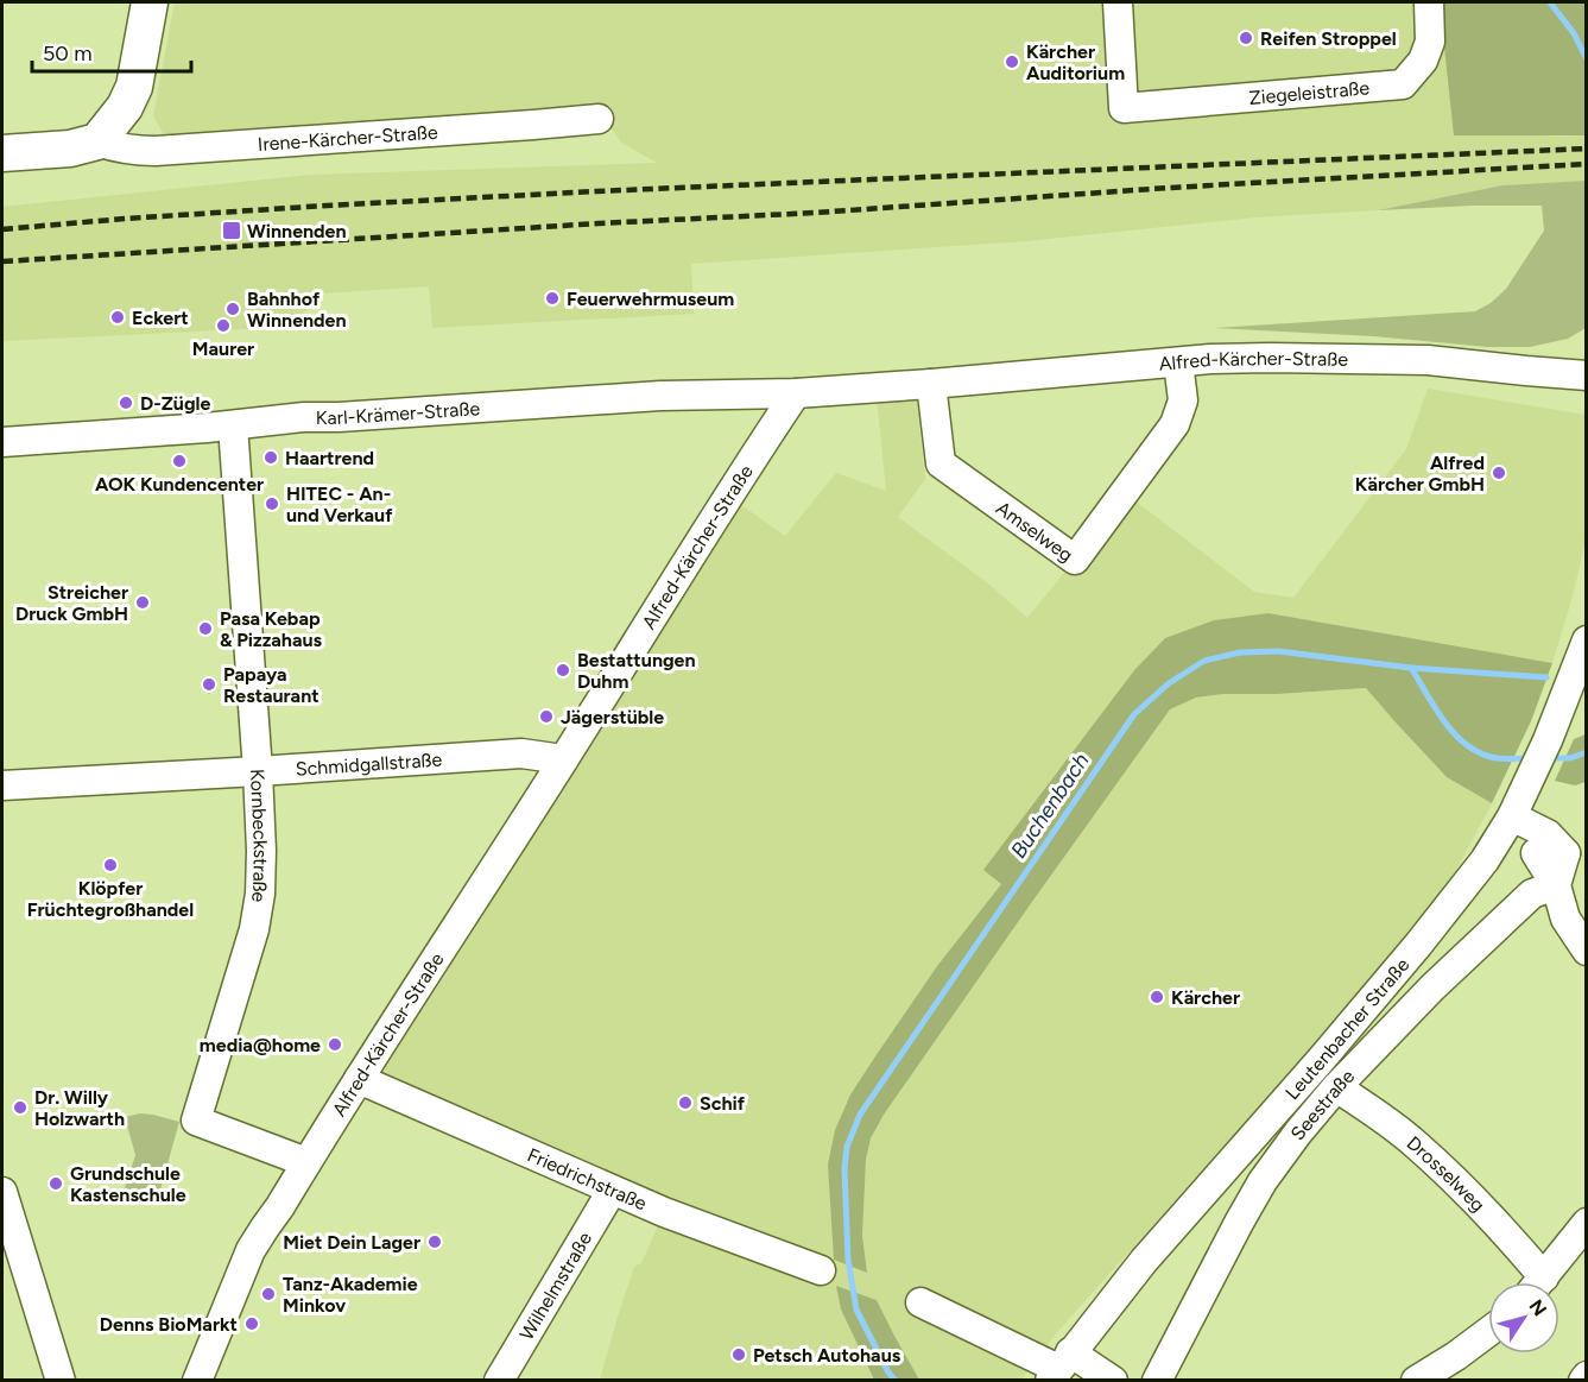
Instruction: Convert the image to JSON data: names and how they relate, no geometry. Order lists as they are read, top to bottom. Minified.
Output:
{"streets":{"street":["Ziegeleistraße","Irene-Kärcher-Straße","Alfred-Kärcher-Straße","Karl-Krämer-Straße","Amselweg","Schmidgallstraße","Kornbeckstraße","Leutenbacher Straße","Seestraße","Drosselweg","Friedrichstraße","Wilhelmstraße"]},"crossings":[["Alfred-Kärcher-Straße","Karl-Krämer-Straße"],["Alfred-Kärcher-Straße","Amselweg"],["Alfred-Kärcher-Straße","Schmidgallstraße"],["Alfred-Kärcher-Straße","Kornbeckstraße"],["Alfred-Kärcher-Straße","Friedrichstraße"],["Karl-Krämer-Straße","Kornbeckstraße"],["Schmidgallstraße","Kornbeckstraße"],["Seestraße","Drosselweg"],["Friedrichstraße","Wilhelmstraße"]],"water":["Buchenbach"],"places":{"other":["Reifen Stroppel","Kärcher Auditorium","Feuerwehrmuseum","Bahnhof Winnenden","Eckert","Maurer","D-Zügle","Haartrend","AOK Kundencenter","Alfred Kärcher GmbH","HITEC - An- und Verkauf","Streicher Druck GmbH","Pasa Kebap & Pizzahaus","Bestattungen Duhm","Papaya Restaurant","Jägerstüble","Klöpfer Früchtegroßhandel","Kärcher","media@home","Schif","Dr. Willy Holzwarth","Grundschule Kastenschule","Miet Dein Lager","Tanz-Akademie Minkov","Denns BioMarkt","Petsch Autohaus"],"transit":["Winnenden"]},"scale_bar":"50 m","north":"top right"}
